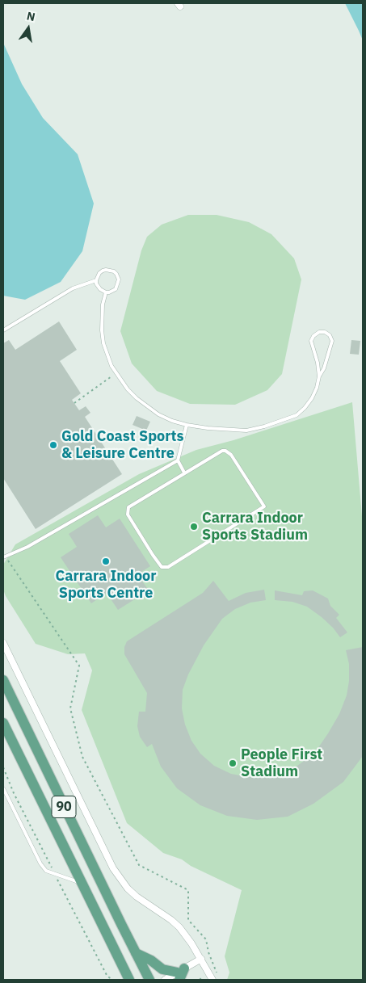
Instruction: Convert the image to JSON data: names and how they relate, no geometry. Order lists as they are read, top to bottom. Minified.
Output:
{"streets":{"main road":["90"]},"places":["Gold Coast Sports & Leisure Centre","Carrara Indoor Sports Stadium","Carrara Indoor Sports Centre","People First Stadium"],"north":"top"}
